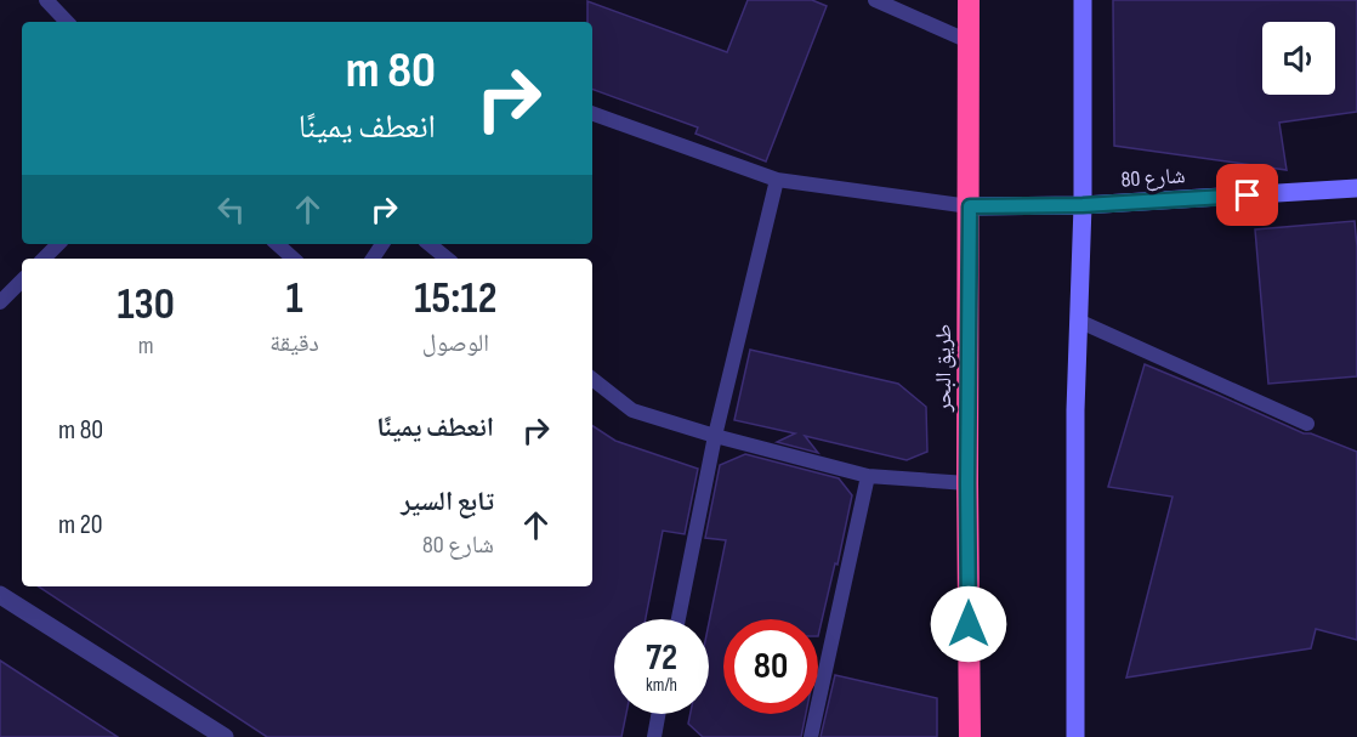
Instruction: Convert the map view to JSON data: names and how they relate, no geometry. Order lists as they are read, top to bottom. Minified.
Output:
{"streets":{"highway":["طريق البحر"],"street":["شارع 80"]},"crossings":[["شارع 80","طريق البحر"]],"page":{"turn":["80 m","انعطف يمينًا"],"eta":["15:12","الوصول","1","دقيقة","130","m"],"list":[{"name":"انعطف يمينًا","value":"80 m"},{"name":"تابع السير","note":"شارع 80","value":"20 m"}],"speed":"72 km/h","limit":"80"}}
